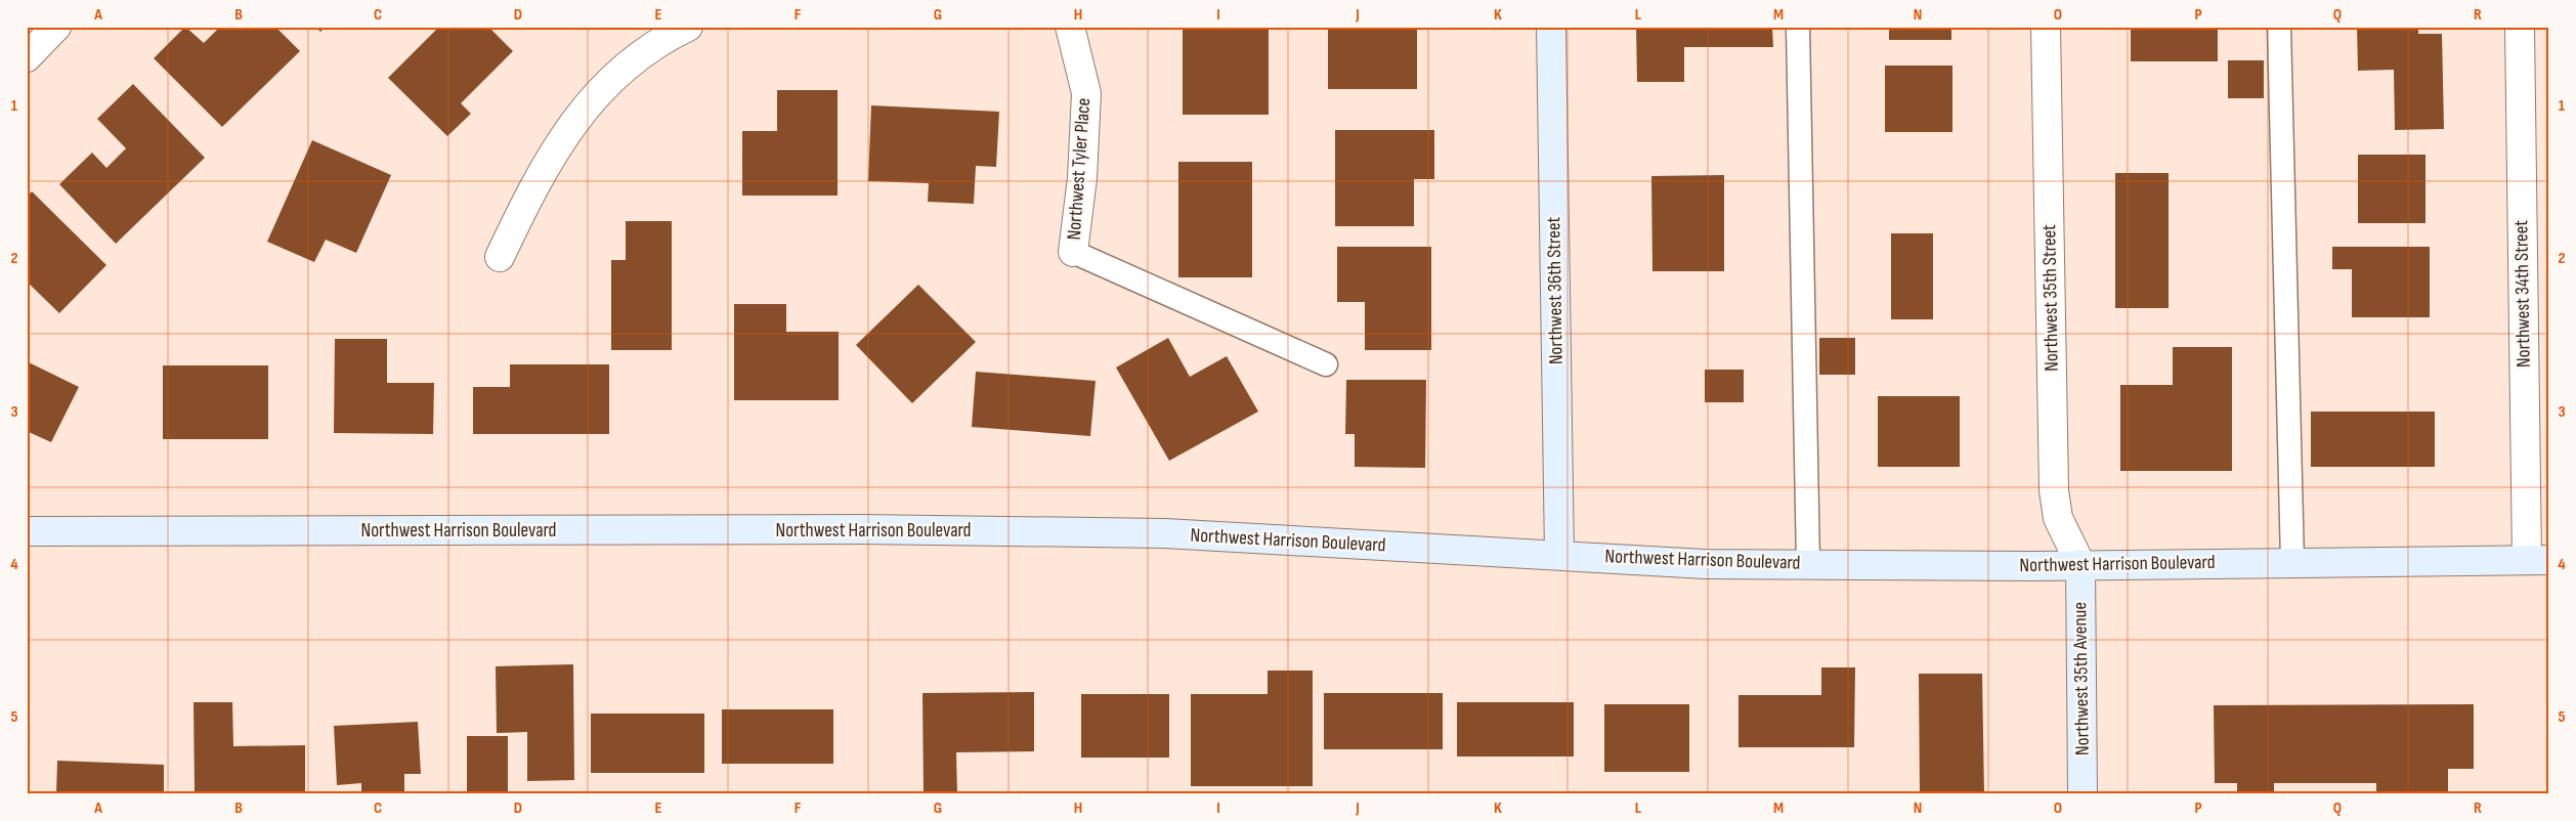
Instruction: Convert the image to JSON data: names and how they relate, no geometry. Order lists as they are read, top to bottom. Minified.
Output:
{"streets":{"main road":["Northwest 36th Street","Northwest Harrison Boulevard","Northwest 35th Avenue"],"street":["Northwest Tyler Place","Northwest 34th Street","Northwest 35th Street"]},"crossings":[["Northwest 36th Street","Northwest Harrison Boulevard"],["Northwest 34th Street","Northwest Harrison Boulevard"],["Northwest 35th Street","Northwest Harrison Boulevard"],["Northwest 35th Street","Northwest 35th Avenue"],["Northwest Harrison Boulevard","Northwest 35th Avenue"]],"grid":{"columns":["A","B","C","D","E","F","G","H","I","J","K","L","M","N","O","P","Q","R"],"rows":["1","2","3","4","5"]}}
